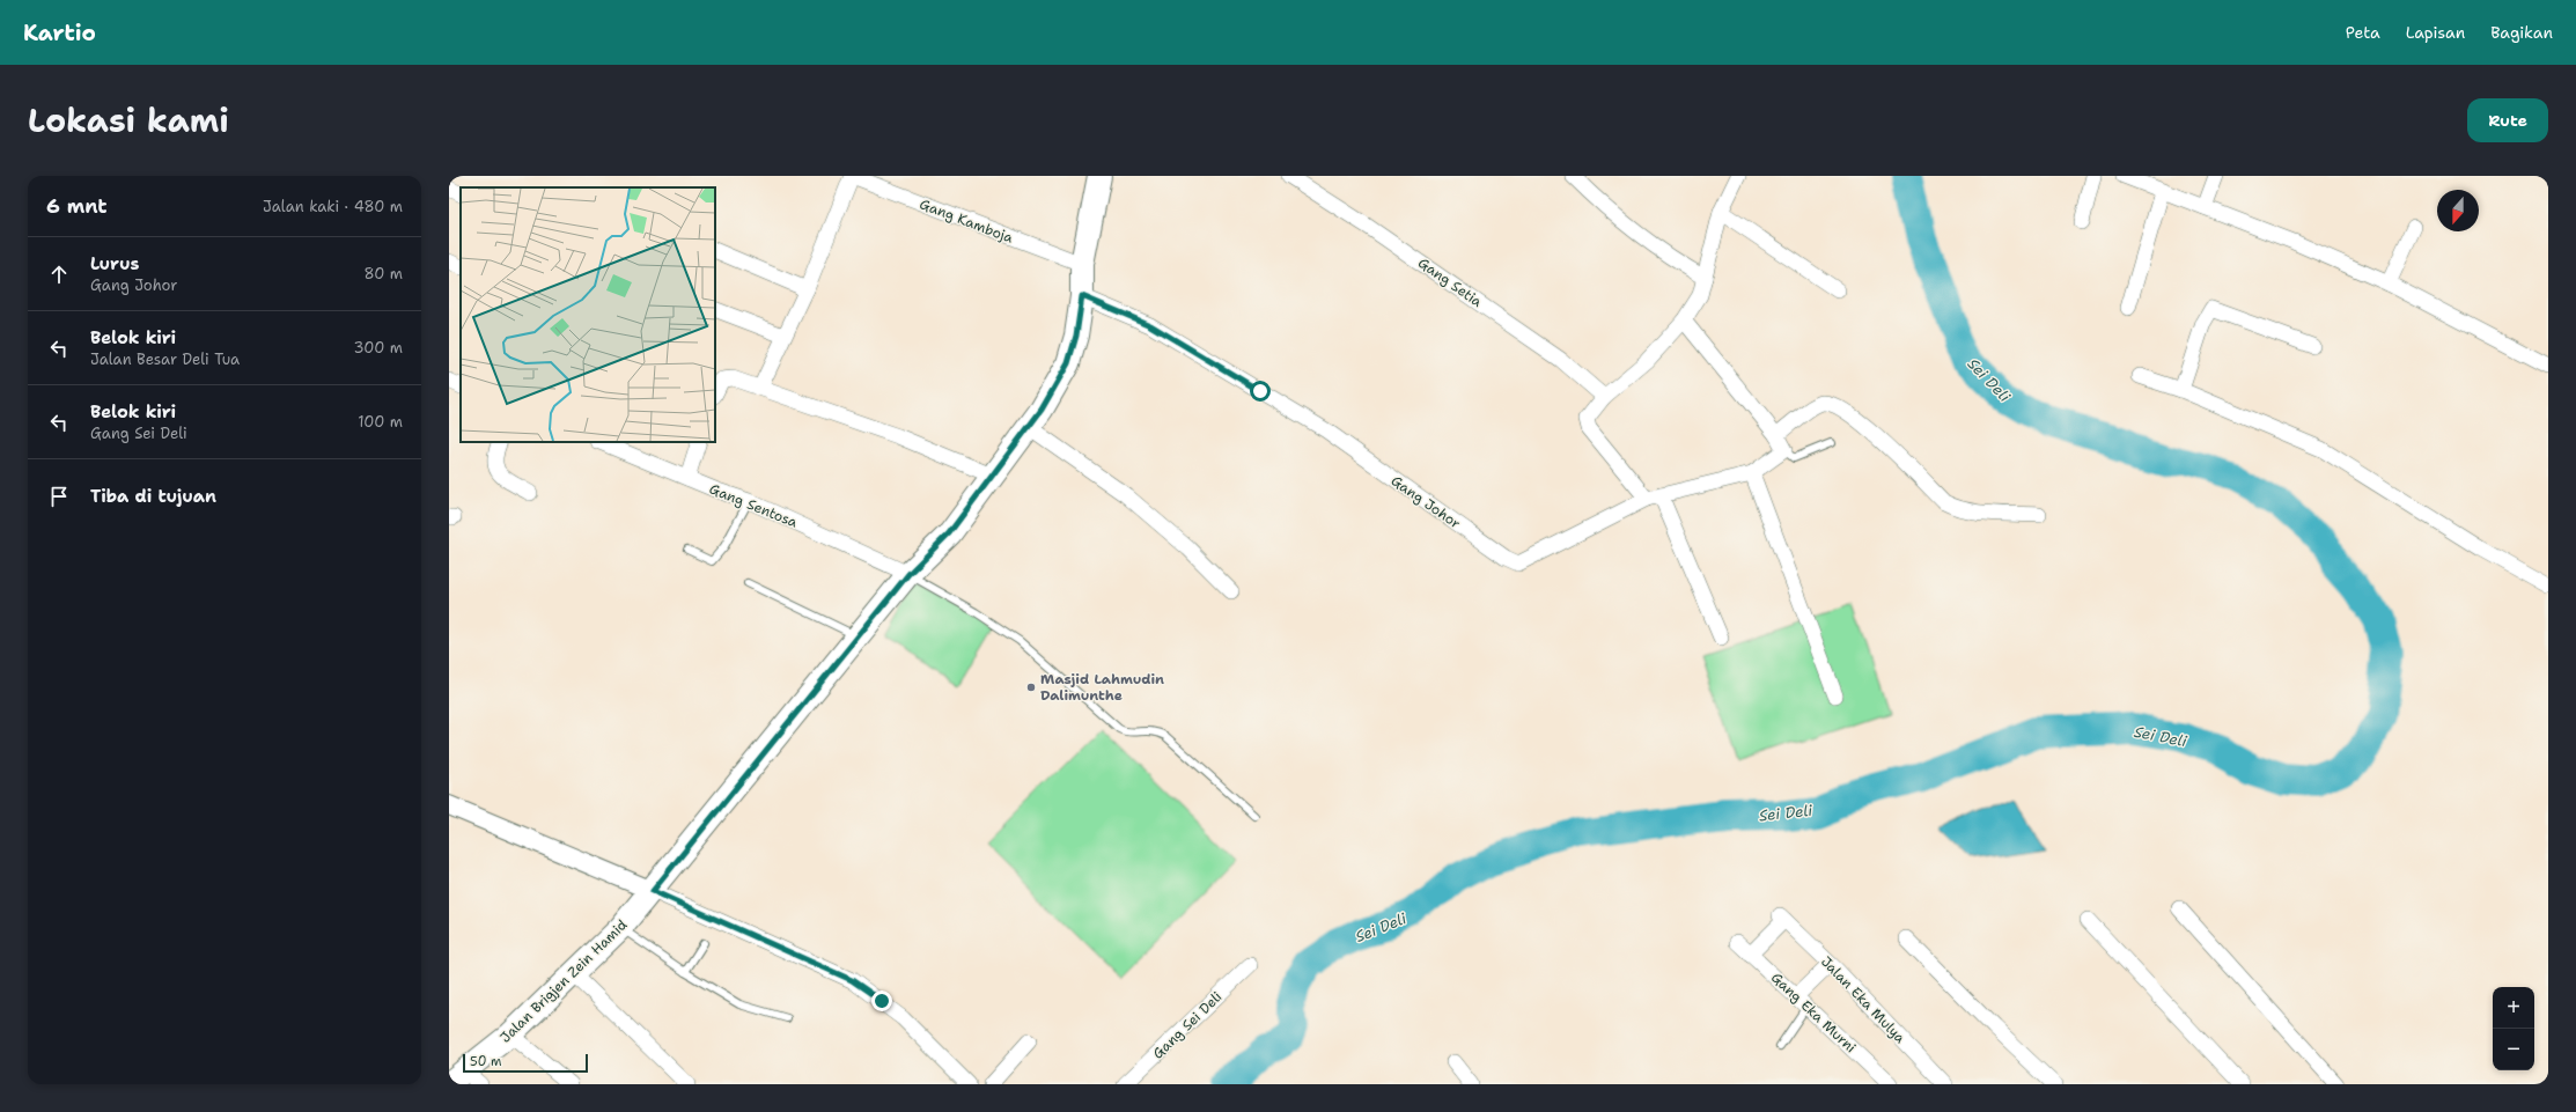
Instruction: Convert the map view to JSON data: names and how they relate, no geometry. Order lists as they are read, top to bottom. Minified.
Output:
{"streets":{"main road":["Jalan Brigjen Zein Hamid"],"street":["Gang Kamboja","Gang Setia","Gang Johor","Gang Sentosa","Jalan Eka Mulya","Gang Eka Murni","Gang Sei Deli"]},"crossings":[["Gang Kamboja","Jalan Brigjen Zein Hamid"],["Gang Johor","Jalan Brigjen Zein Hamid"],["Gang Sentosa","Jalan Brigjen Zein Hamid"],["Jalan Eka Mulya","Gang Eka Murni"]],"water":["Sei Deli"],"places":["Masjid Lahmudin Dalimunthe"],"scale_bar":"50 m","north":"bottom","page":{"header":"Kartio","nav":["Peta","Lapisan","Bagikan"],"title":"Lokasi kami","buttons":"Rute","heading":["6 mnt","Jalan kaki · 480 m"],"list":[["Lurus","Gang Johor","80 m"],["Belok kiri","Jalan Besar Deli Tua","300 m"],["Belok kiri","Gang Sei Deli","100 m"],"Tiba di tujuan"],"map_buttons":["+","−"],"scale":"50 m"}}
